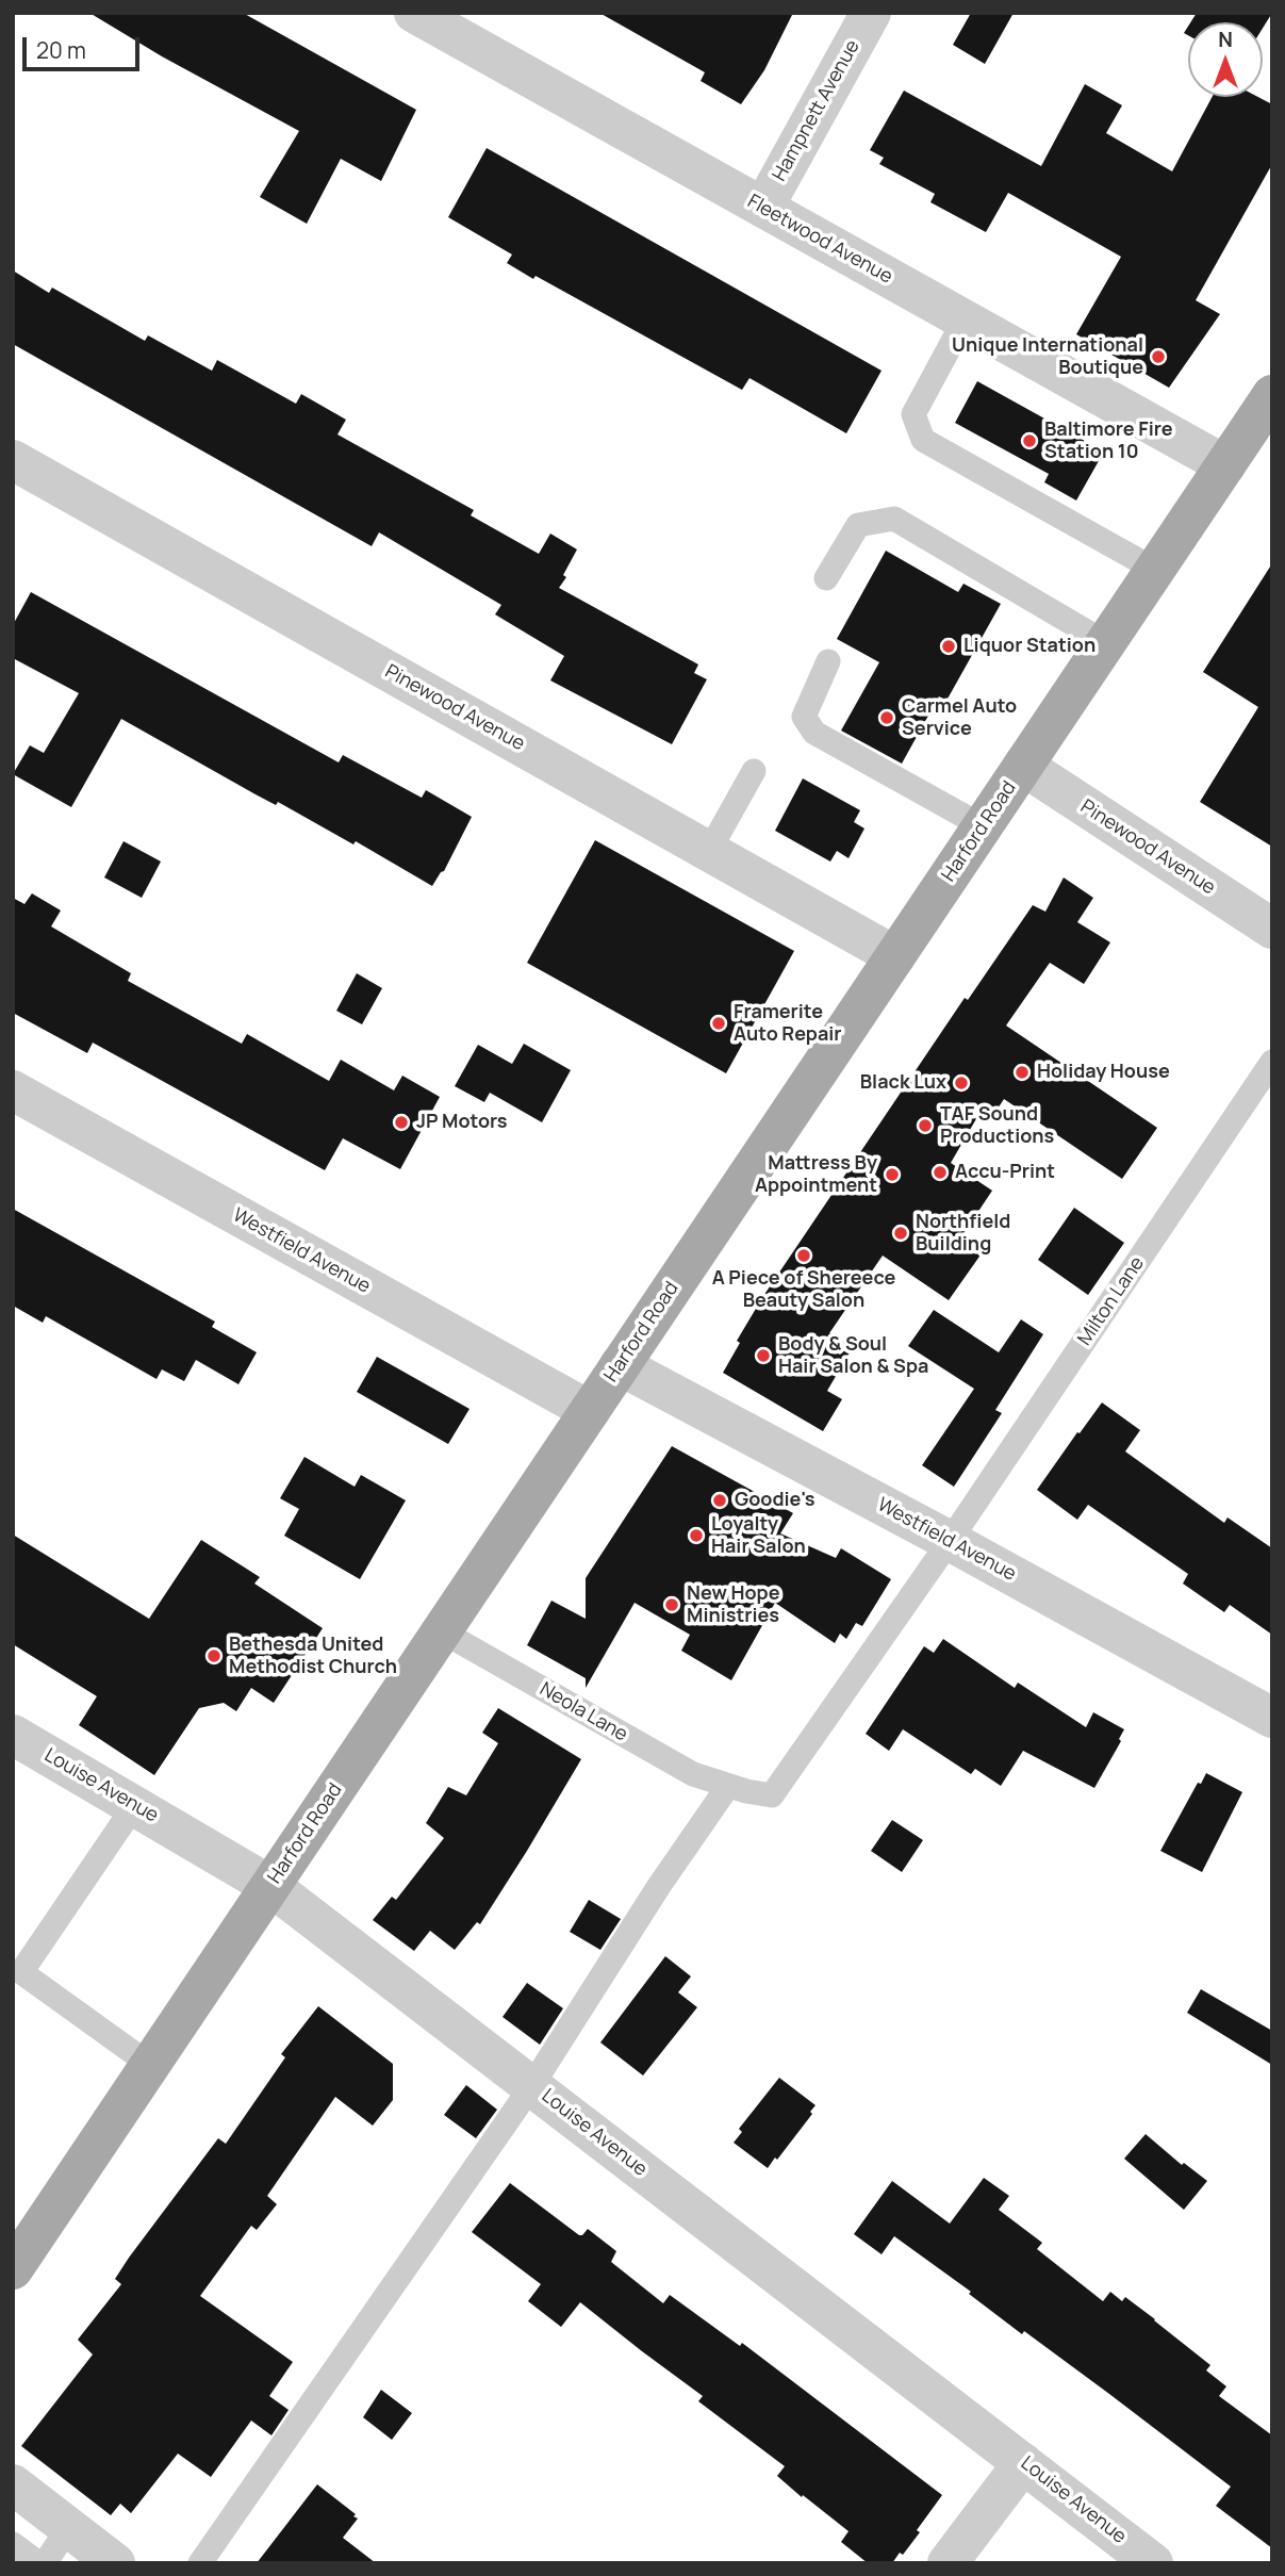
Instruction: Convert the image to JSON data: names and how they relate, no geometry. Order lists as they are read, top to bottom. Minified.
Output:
{"streets":{"main road":["Harford Road"],"street":["Hampnett Avenue","Fleetwood Avenue","Pinewood Avenue","Westfield Avenue","Louise Avenue"],"lane":["Milton Lane","Neola Lane"]},"crossings":[["Hampnett Avenue","Fleetwood Avenue"],["Fleetwood Avenue","Harford Road"],["Pinewood Avenue","Harford Road"],["Harford Road","Westfield Avenue"],["Harford Road","Neola Lane"],["Harford Road","Louise Avenue"],["Westfield Avenue","Milton Lane"],["Milton Lane","Neola Lane"]],"places":["Unique International Boutique","Baltimore Fire Station 10","Liquor Station","Carmel Auto Service","Framerite Auto Repair","Holiday House","Black Lux","JP Motors","TAF Sound Productions","Accu-Print","Mattress By Appointment","Northfield Building","A Piece of Shereece Beauty Salon","Body & Soul Hair Salon & Spa","Goodie's","Loyalty Hair Salon","New Hope Ministries","Bethesda United Methodist Church"],"scale_bar":"20 m","north":"top"}
